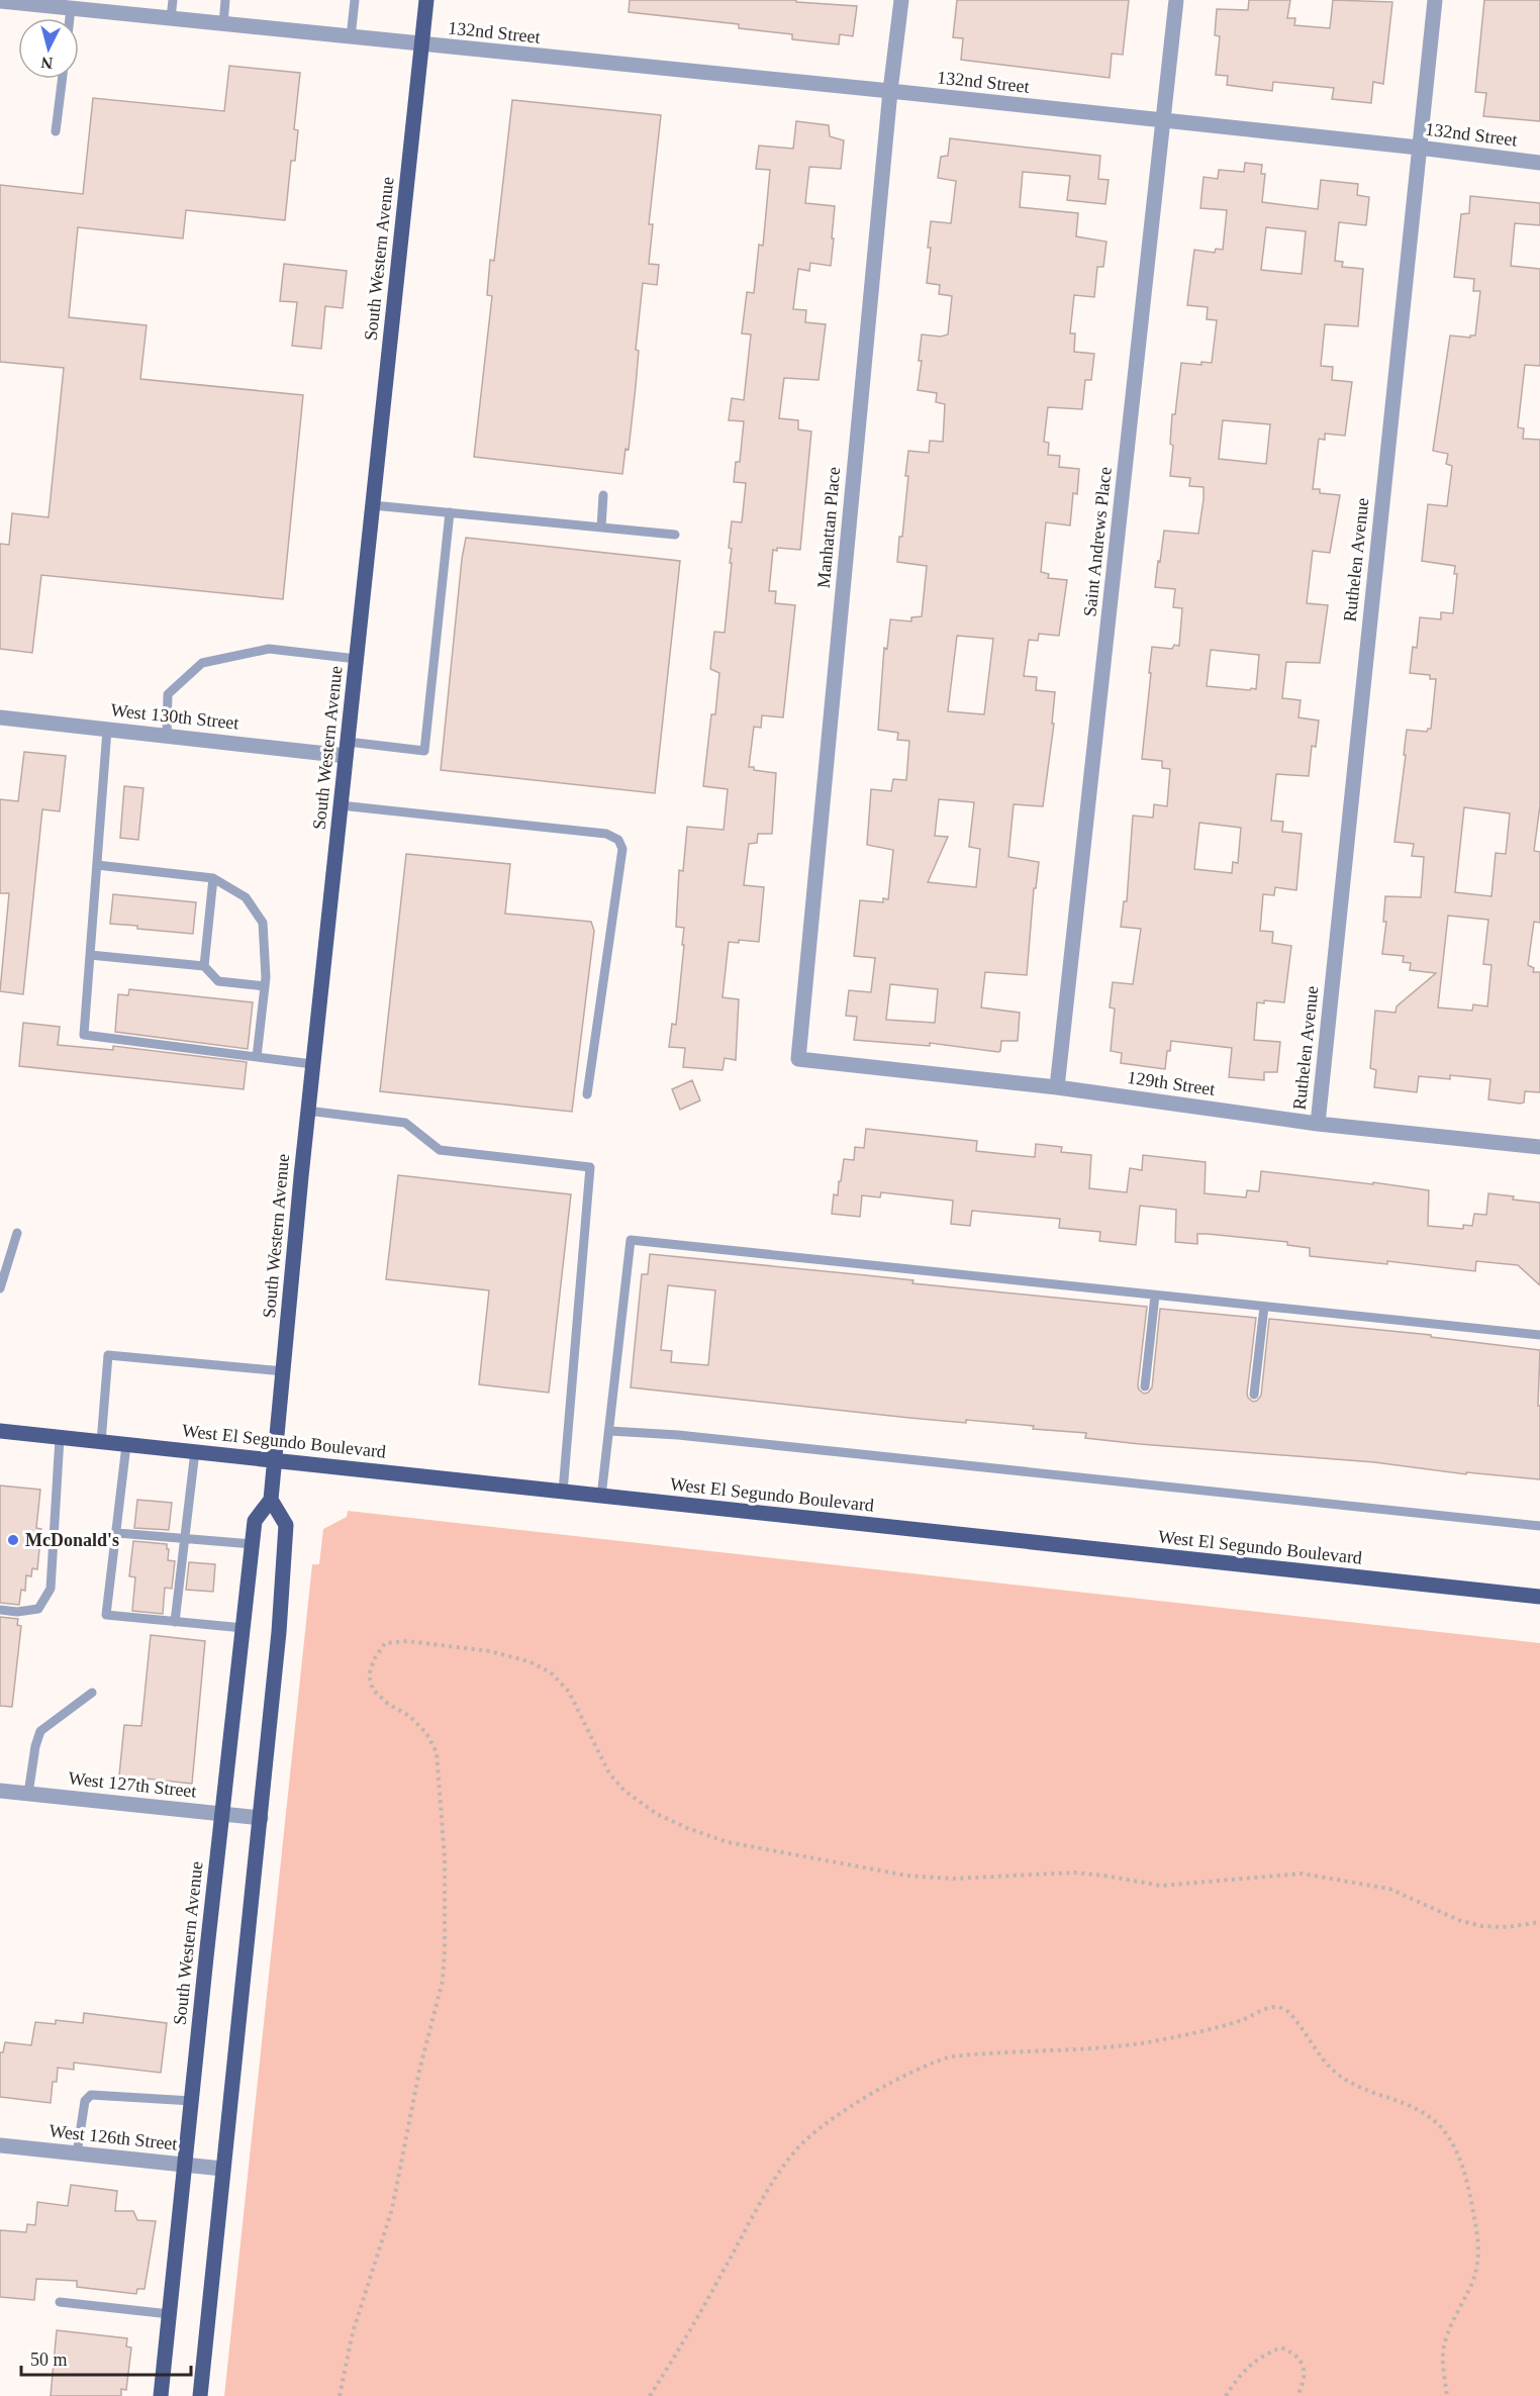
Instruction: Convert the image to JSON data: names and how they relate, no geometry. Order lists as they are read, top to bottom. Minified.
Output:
{"streets":{"main road":["South Western Avenue","West El Segundo Boulevard"],"street":["132nd Street","Manhattan Place","Saint Andrews Place","Ruthelen Avenue","West 130th Street","129th Street","West 127th Street","West 126th Street"]},"crossings":[["132nd Street","South Western Avenue"],["132nd Street","Manhattan Place"],["132nd Street","Saint Andrews Place"],["132nd Street","Ruthelen Avenue"],["South Western Avenue","West 130th Street"],["South Western Avenue","West El Segundo Boulevard"],["South Western Avenue","West 127th Street"],["South Western Avenue","West 126th Street"],["Manhattan Place","129th Street"],["Saint Andrews Place","129th Street"],["Ruthelen Avenue","129th Street"]],"places":["McDonald's"],"scale_bar":"50 m","north":"bottom"}
